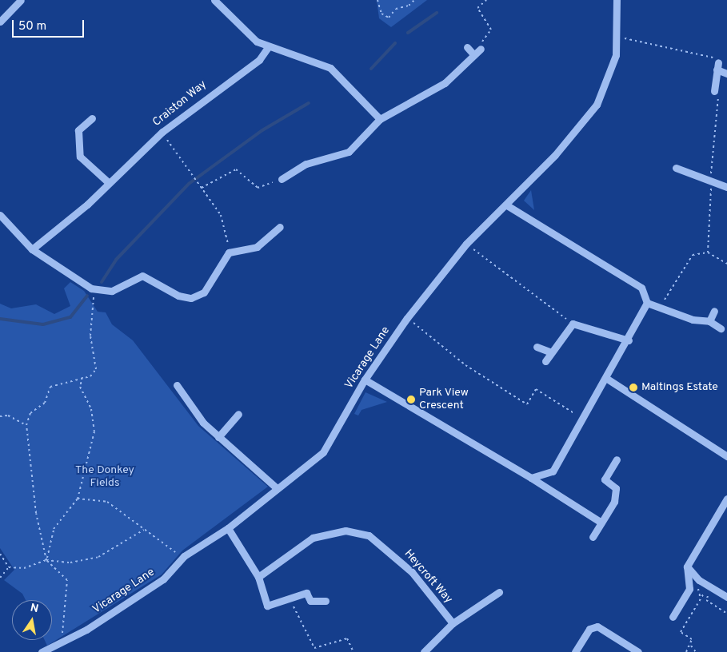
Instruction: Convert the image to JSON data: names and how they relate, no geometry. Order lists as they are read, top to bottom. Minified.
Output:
{"streets":{"street":["Craiston Way","Vicarage Lane","Heycroft Way"]},"parks":["The Donkey Fields"],"places":["Maltings Estate","Park View Crescent"],"scale_bar":"50 m","north":"top"}
